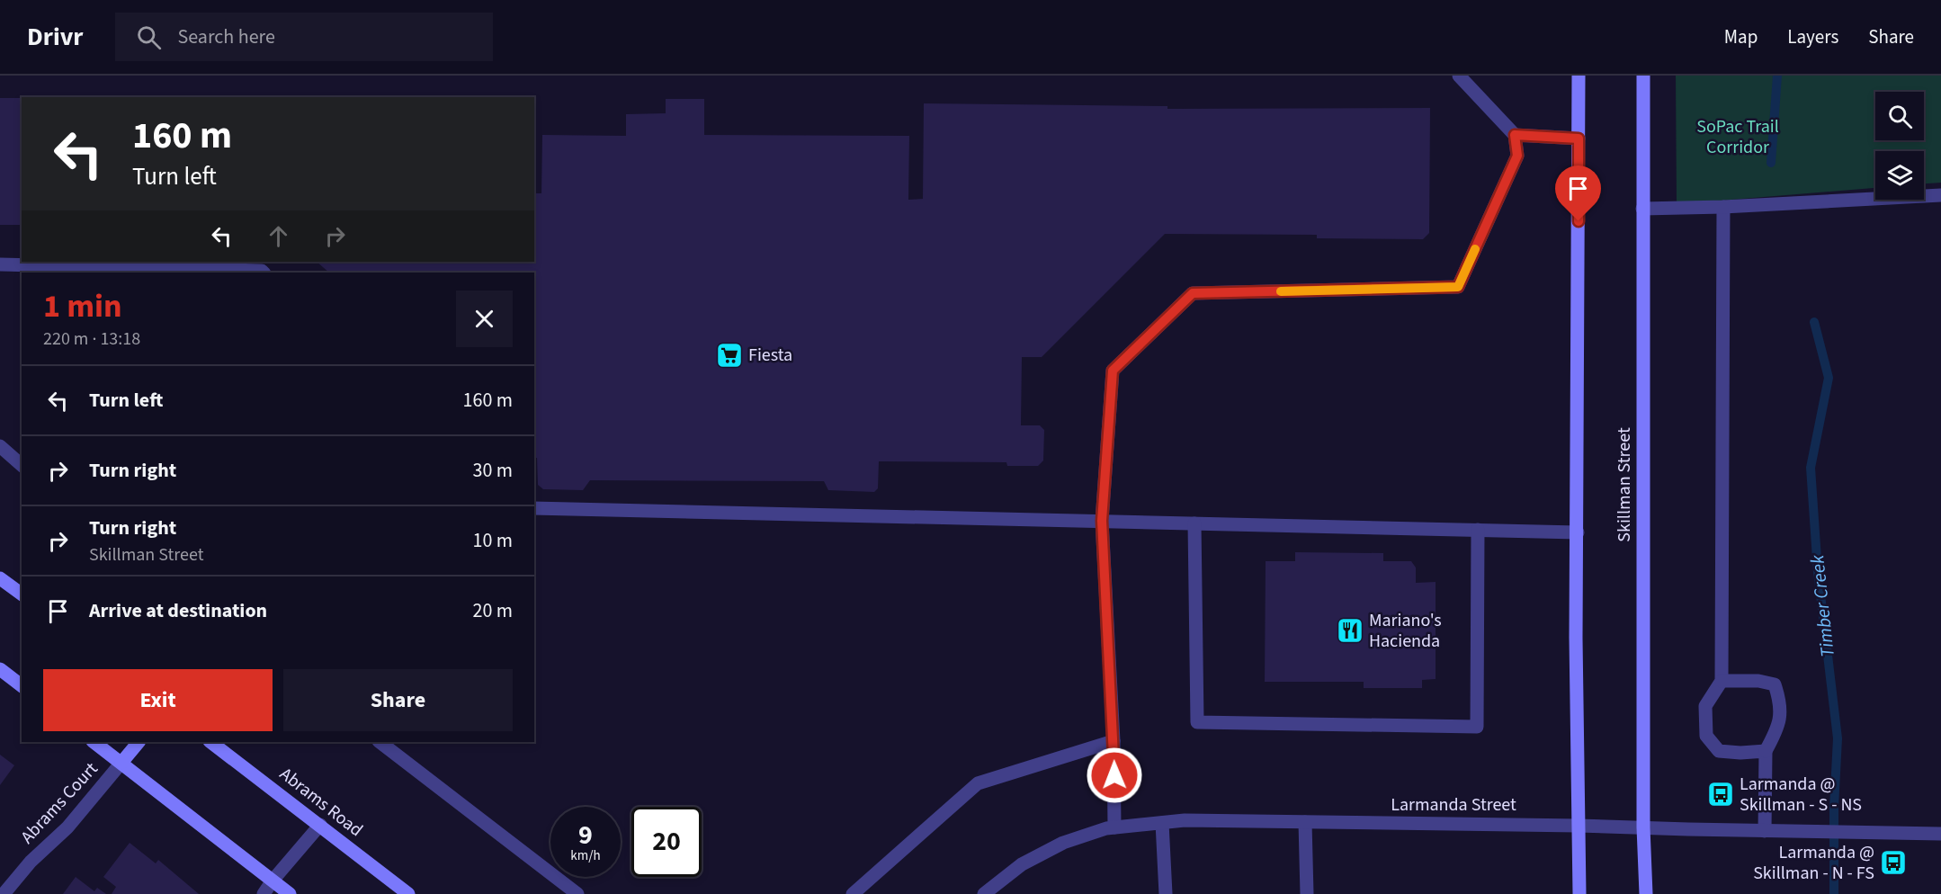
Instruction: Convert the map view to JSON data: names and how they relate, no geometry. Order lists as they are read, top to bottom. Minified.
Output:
{"streets":{"main road":["Skillman Street","Abrams Road"],"street":["Abrams Court","Larmanda Street"]},"crossings":[["Skillman Street","Larmanda Street"]],"water":["Timber Creek"],"parks":["SoPac Trail Corridor"],"places":{"supermarket":["Fiesta"],"restaurant":["Mariano's Hacienda"],"bus stop":["Larmanda @ Skillman - S - NS","Larmanda @ Skillman - N - FS"]},"page":{"header":"Drivr","search":"Search here","nav":["Map","Layers","Share"],"turn":["160 m","Turn left"],"heading":["1 min","220 m · 13:18"],"list":[{"name":"Turn left","value":"160 m"},{"name":"Turn right","value":"30 m"},{"name":"Turn right","note":"Skillman Street","value":"10 m"},{"name":"Arrive at destination","value":"20 m"}],"buttons":["Exit","Share"],"speed":"9 km/h","limit":"20"}}
